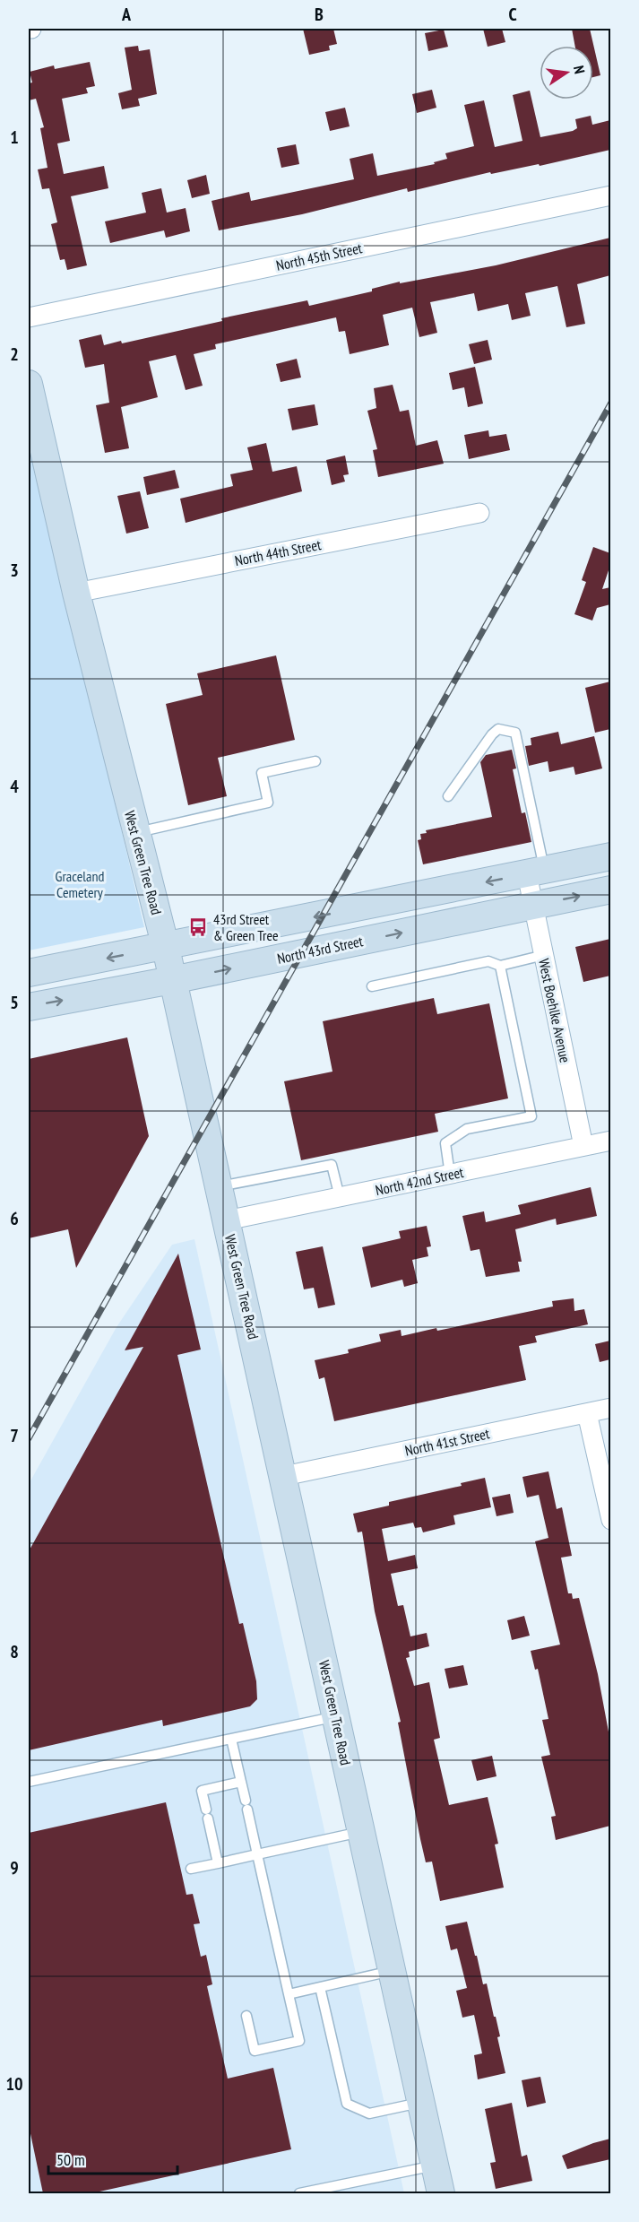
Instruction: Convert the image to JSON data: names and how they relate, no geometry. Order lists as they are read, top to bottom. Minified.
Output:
{"streets":{"street":["North 45th Street","North 44th Street","West Green Tree Road","North 43rd Street","West Boehlke Avenue","North 42nd Street","North 41st Street"]},"crossings":[["North 44th Street","West Green Tree Road"],["West Green Tree Road","North 43rd Street"],["West Green Tree Road","North 42nd Street"],["West Green Tree Road","North 41st Street"],["North 43rd Street","West Boehlke Avenue"],["West Boehlke Avenue","North 42nd Street"]],"parks":["Graceland Cemetery"],"places":{"bus stop":["43rd Street & Green Tree"]},"scale_bar":"50 m","north":"right","grid":{"columns":["A","B","C"],"rows":["1","2","3","4","5","6","7","8","9","10"]}}
